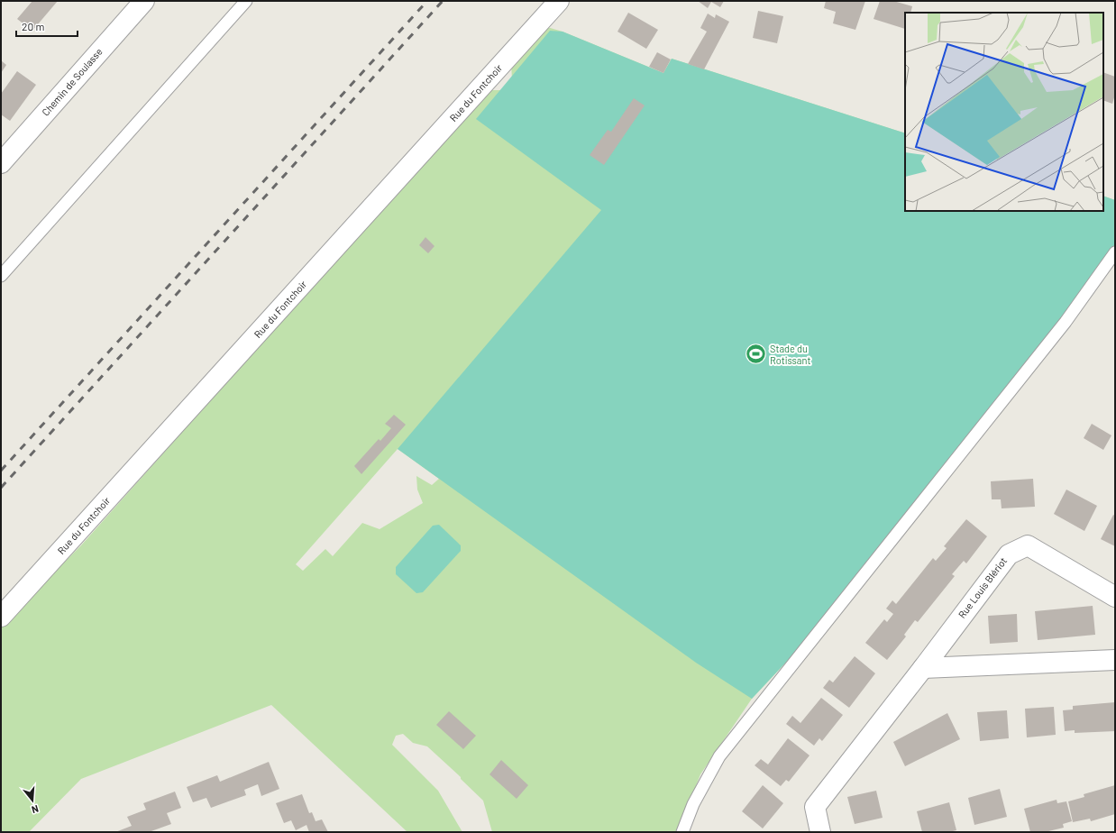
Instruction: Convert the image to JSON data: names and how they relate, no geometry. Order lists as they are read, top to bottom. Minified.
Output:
{"streets":{"street":["Chemin de Soulasse","Rue du Fontchoir","Rue Louis Blériot"]},"places":{"sports":["Stade du Rotissant"]},"scale_bar":"20 m","north":"bottom"}
